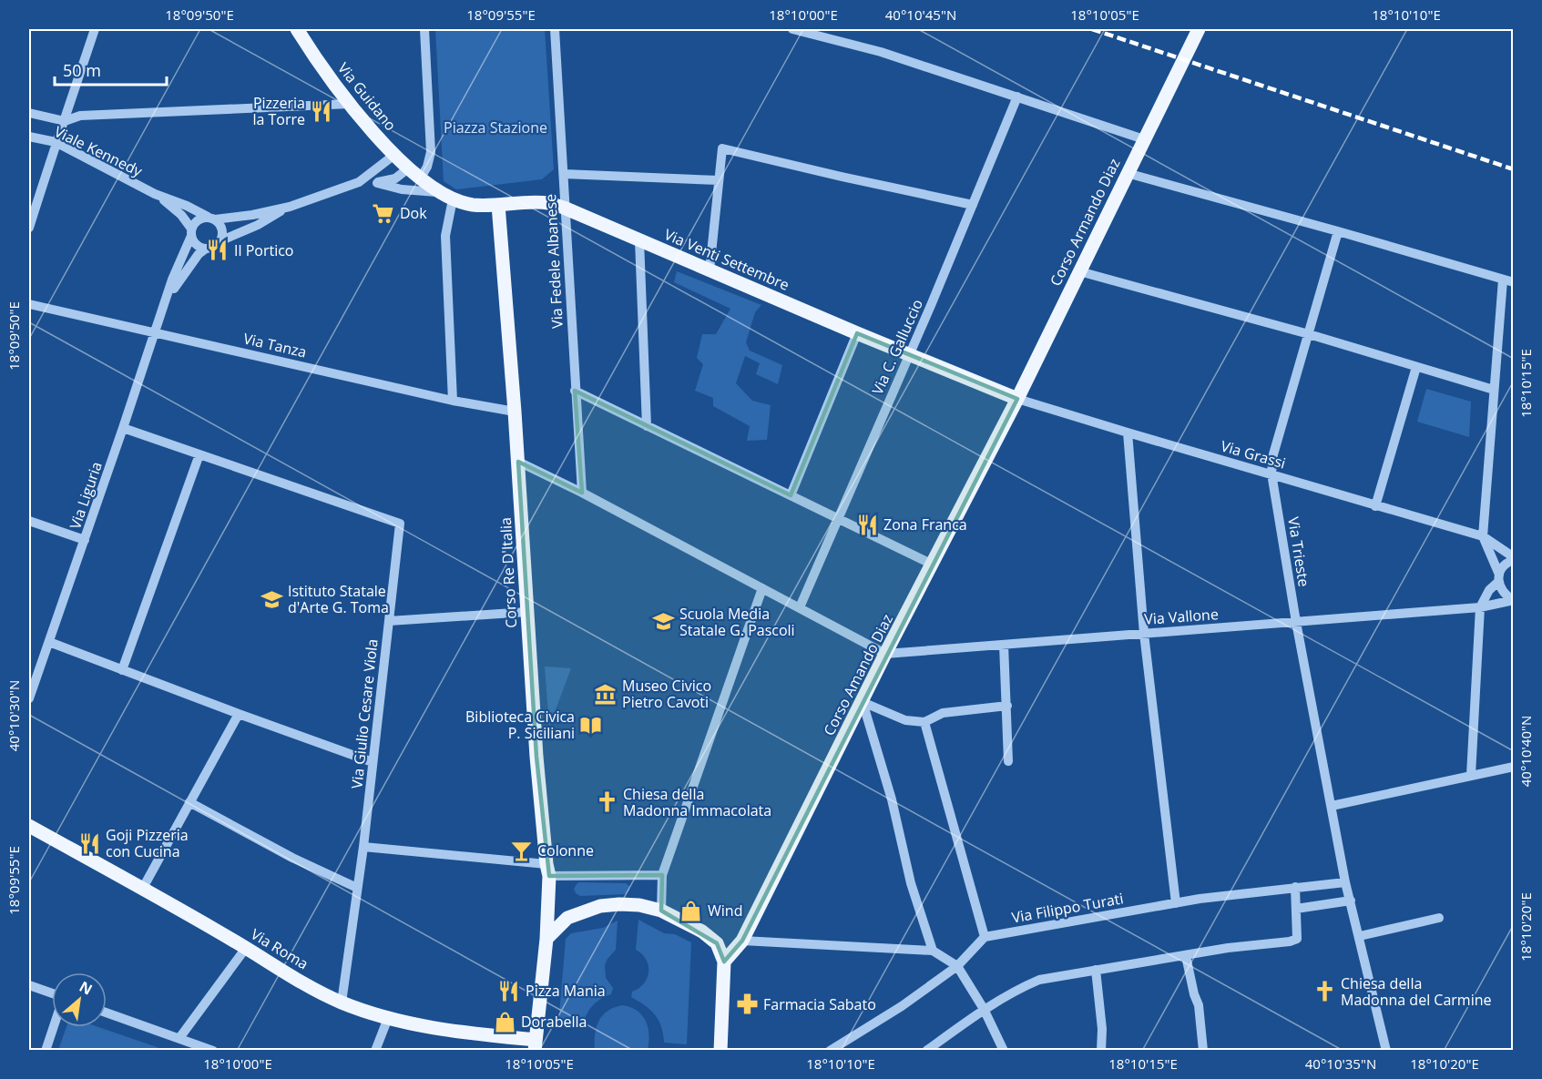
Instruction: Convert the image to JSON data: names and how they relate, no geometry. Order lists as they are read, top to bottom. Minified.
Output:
{"streets":{"main road":["Via Guidano","Corso Armando Diaz","Via Venti Settembre","Corso Re D'Italia","Corso Amando Diaz","Via Roma"],"street":["Viale Kennedy","Via Fedele Albanese","Via Tanza","Via C. Galluccio","Via Grassi","Via Liguria","Via Trieste","Via Vallone","Via Giulio Cesare Viola","Via Filippo Turati"]},"crossings":[["Via Guidano","Via Venti Settembre"],["Viale Kennedy","Via Liguria"],["Corso Armando Diaz","Via Venti Settembre"],["Corso Armando Diaz","Via Grassi"],["Corso Armando Diaz","Corso Amando Diaz"],["Via Venti Settembre","Via Fedele Albanese"],["Via Venti Settembre","Via C. Galluccio"],["Via Venti Settembre","Via Grassi"],["Via Venti Settembre","Corso Re D'Italia"],["Via Venti Settembre","Corso Amando Diaz"],["Via Tanza","Via Liguria"],["Via Tanza","Corso Re D'Italia"],["Via Grassi","Via Trieste"],["Via Grassi","Corso Amando Diaz"],["Via Liguria","Via Giulio Cesare Viola"],["Via Trieste","Via Vallone"],["Via Trieste","Via Filippo Turati"],["Corso Re D'Italia","Via Roma"],["Via Vallone","Corso Amando Diaz"],["Via Giulio Cesare Viola","Via Roma"]],"parks":["Piazza Stazione"],"places":{"restaurant":["Pizzeria la Torre","Il Portico","Zona Franca","Goji Pizzeria con Cucina","Pizza Mania"],"supermarket":["Dok"],"school or university":["Istituto Statale d'Arte G. Toma","Scuola Media Statale G. Pascoli"],"museum":["Museo Civico Pietro Cavoti"],"library":["Biblioteca Civica P. Siciliani"],"church":["Chiesa della Madonna Immacolata","Chiesa della Madonna del Carmine"],"bar":["Colonne"],"shop":["Wind","Dorabella"],"pharmacy":["Farmacia Sabato"]},"scale_bar":"50 m","north":"top right","coordinates":["18°09'50\"E","18°09'55\"E","18°10'00\"E","40°10'45\"N","18°10'05\"E","18°10'10\"E","18°10'15\"E","40°10'30\"N","40°10'40\"N","18°10'20\"E","40°10'35\"N"]}
